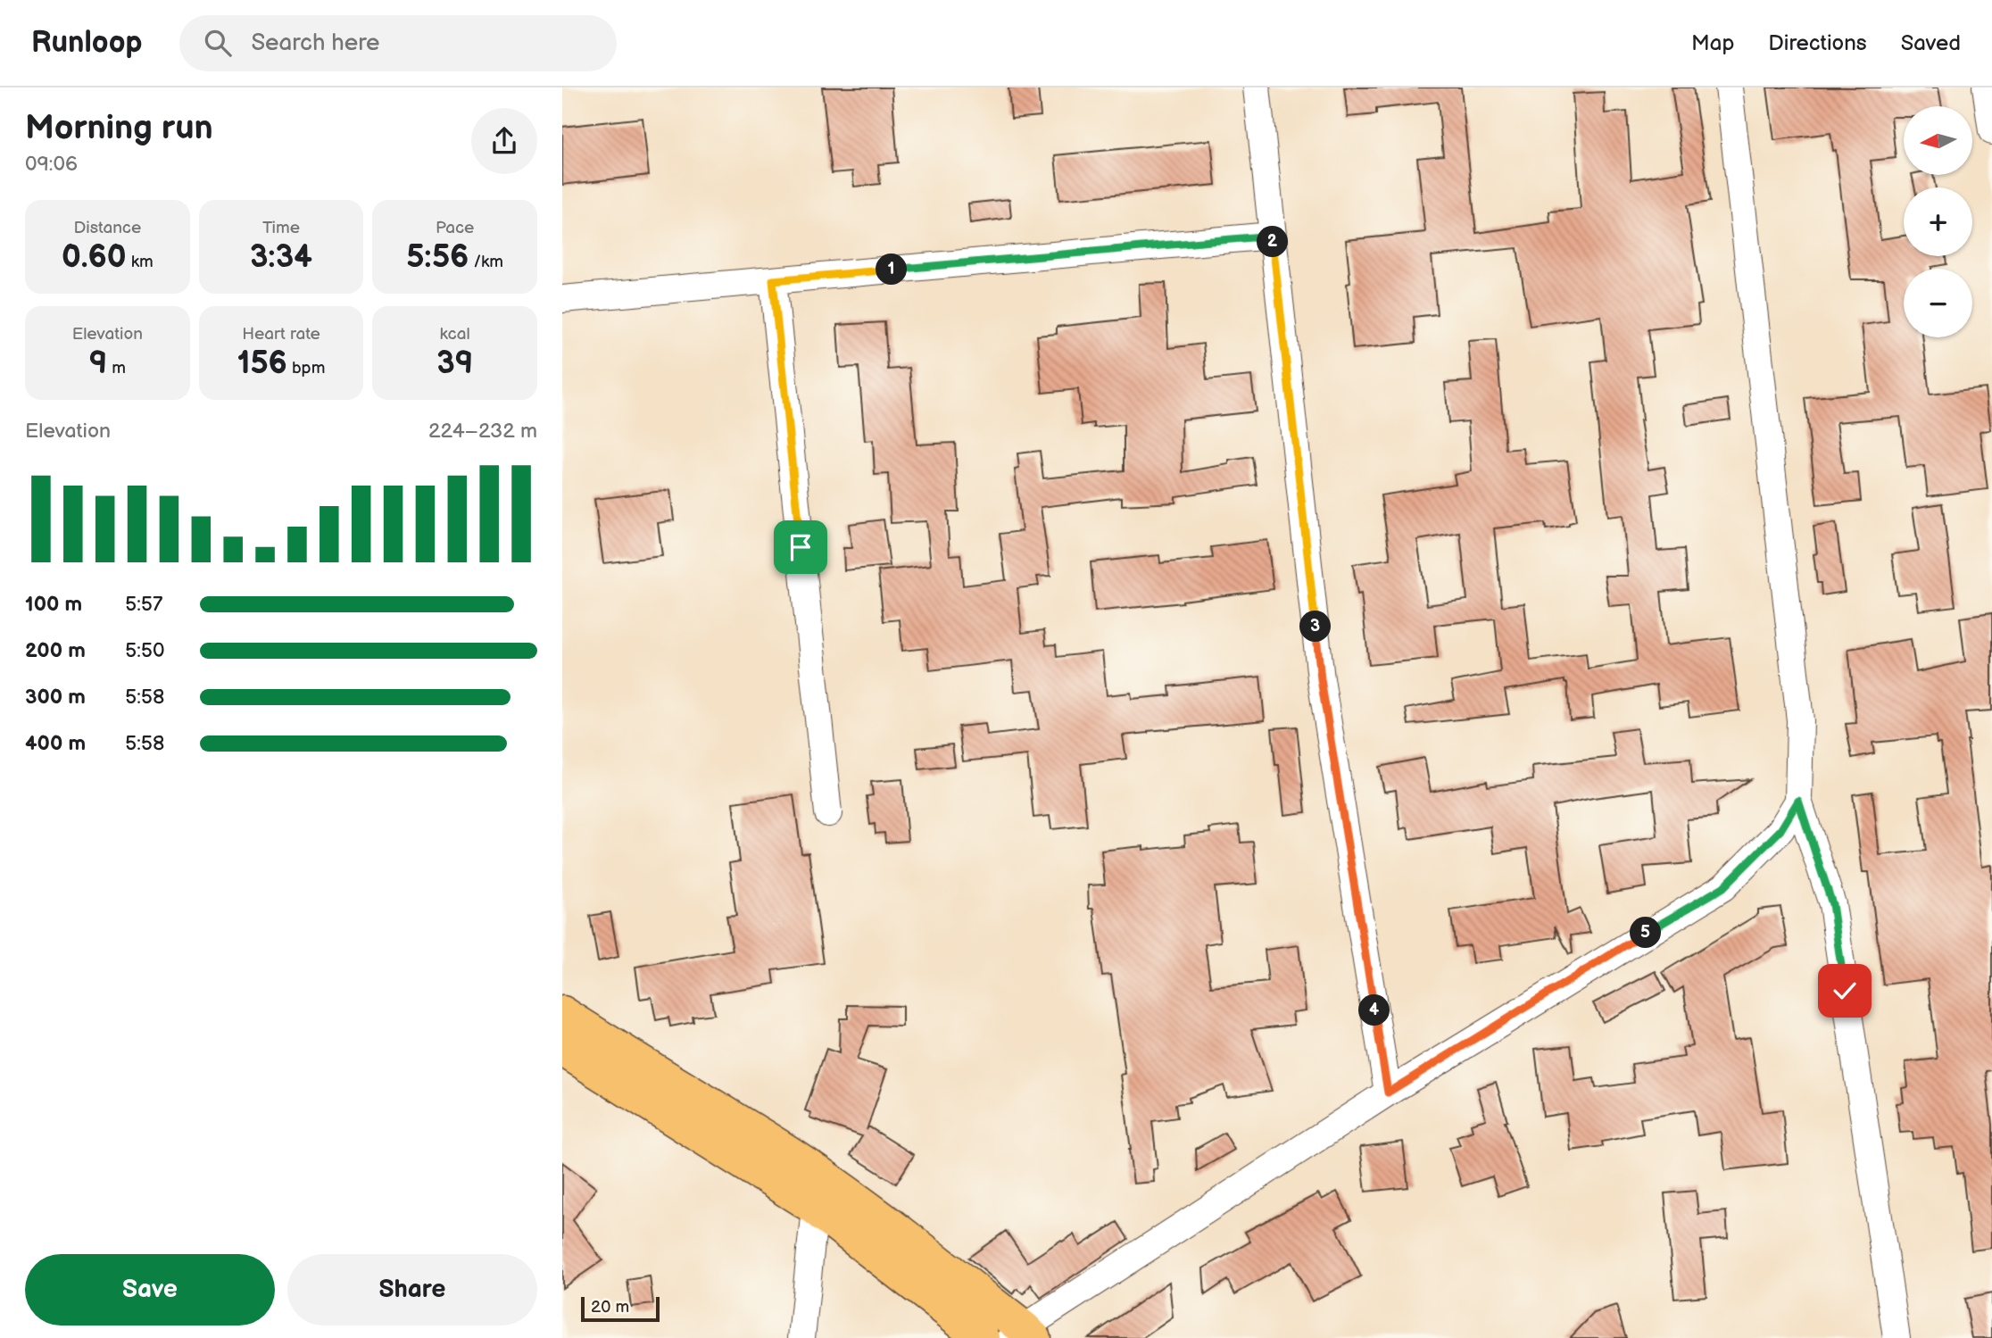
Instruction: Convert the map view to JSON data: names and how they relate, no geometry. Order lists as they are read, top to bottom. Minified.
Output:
{"scale_bar":"20 m","north":"left","page":{"header":"Runloop","search":"Search here","nav":["Map","Directions","Saved"],"heading":["Morning run","09:06"],"map_buttons":["+","−"],"stats":[["Distance","0.60 km"],["Time","3:34"],["Pace","5:56 /km"],["Elevation","9 m"],["Heart rate","156 bpm"],["kcal","39"]],"pins":["2","1","3","5","4"],"chart":["Elevation","224–232 m"],"list":[{"name":"100 m","note":"5:57"},{"name":"200 m","note":"5:50"},{"name":"300 m","note":"5:58"},{"name":"400 m","note":"5:58"}],"buttons":["Save","Share"],"scale":"20 m"}}
